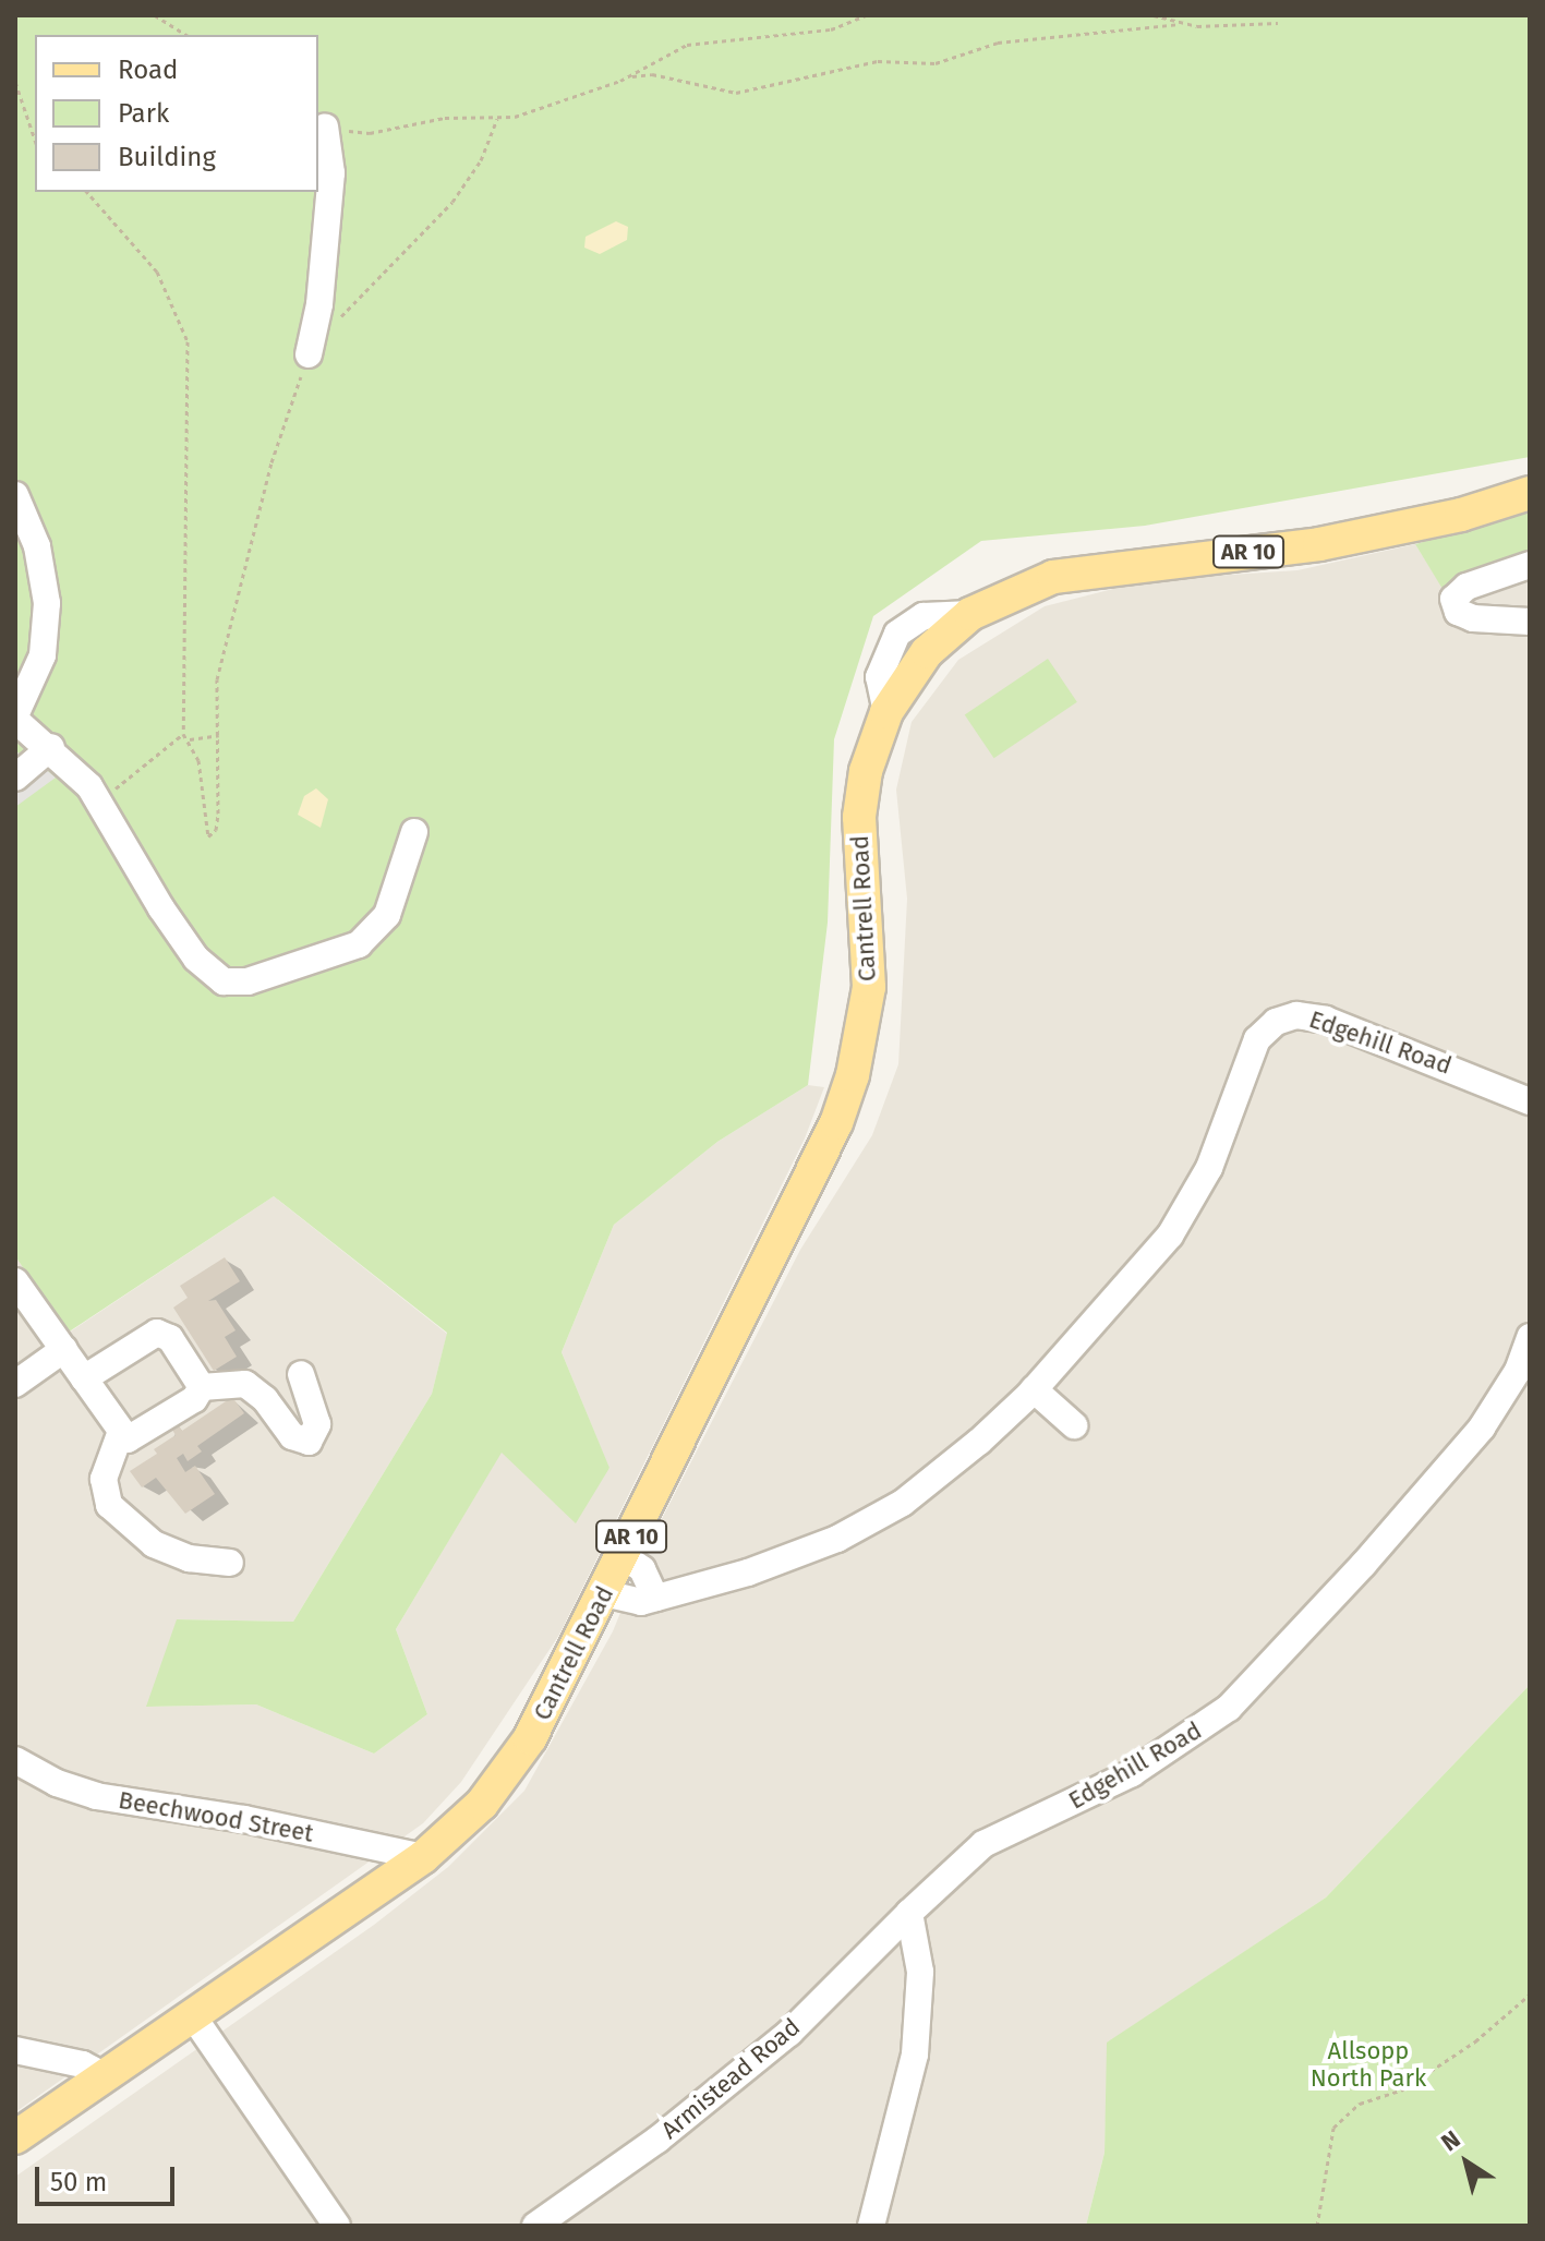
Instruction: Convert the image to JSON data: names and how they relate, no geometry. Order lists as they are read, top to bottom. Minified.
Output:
{"streets":{"main road":["AR 10","Cantrell Road"],"street":["Edgehill Road","Beechwood Street","Armistead Road"]},"crossings":[["Cantrell Road","Edgehill Road"],["Cantrell Road","Beechwood Street"],["Edgehill Road","Armistead Road"]],"parks":["Allsopp North Park"],"legend":["Road","Park","Building"],"scale_bar":"50 m","north":"top left"}
